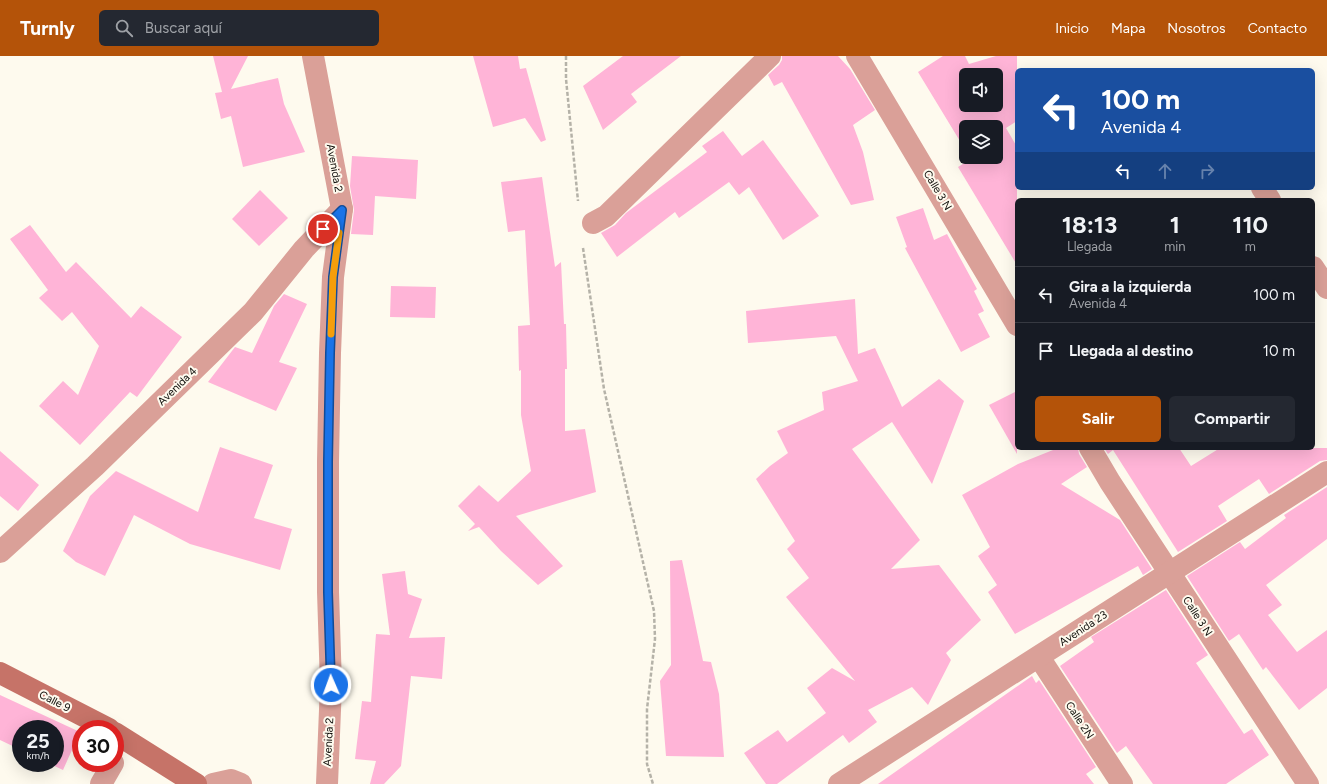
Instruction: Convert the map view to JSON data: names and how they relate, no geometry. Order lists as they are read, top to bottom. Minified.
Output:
{"streets":{"street":["Avenida 2","Calle 3 N","Avenida 4","Avenida 23","Calle 9","Calle 2N"]},"crossings":[["Avenida 2","Avenida 4"],["Calle 3 N","Avenida 23"],["Avenida 23","Calle 2N"]],"page":{"header":"Turnly","search":"Buscar aquí","nav":["Inicio","Mapa","Nosotros","Contacto"],"turn":["100 m","Avenida 4"],"eta":["18:13","Llegada","1","min","110","m"],"list":[{"name":"Gira a la izquierda","note":"Avenida 4","value":"100 m"},{"name":"Llegada al destino","value":"10 m"}],"buttons":["Salir","Compartir"],"speed":"25 km/h","limit":"30"}}
